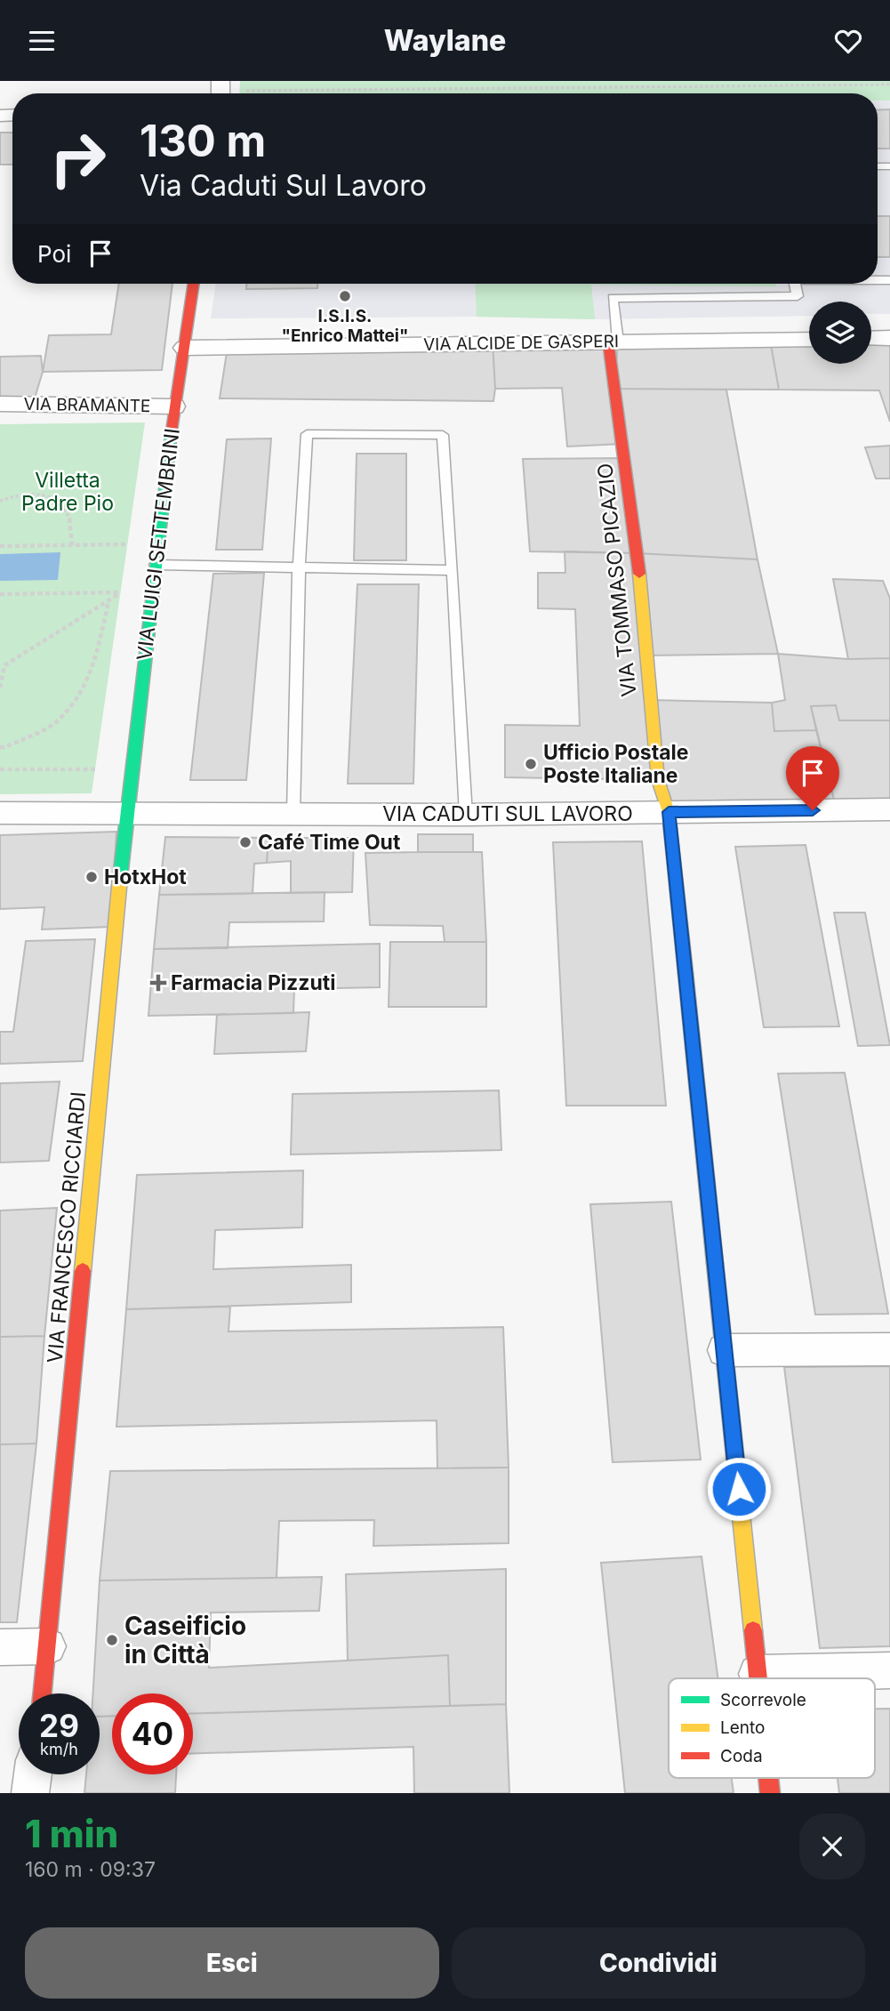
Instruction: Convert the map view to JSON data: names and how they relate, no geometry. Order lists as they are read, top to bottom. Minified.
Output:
{"streets":{"street":["VIA ALCIDE DE GASPERI","VIA BRAMANTE","VIA LUIGI SETTEMBRINI","VIA TOMMASO PICAZIO","VIA CADUTI SUL LAVORO","VIA FRANCESCO RICCIARDI"]},"crossings":[["VIA ALCIDE DE GASPERI","VIA LUIGI SETTEMBRINI"],["VIA ALCIDE DE GASPERI","VIA TOMMASO PICAZIO"],["VIA BRAMANTE","VIA LUIGI SETTEMBRINI"],["VIA LUIGI SETTEMBRINI","VIA CADUTI SUL LAVORO"],["VIA LUIGI SETTEMBRINI","VIA FRANCESCO RICCIARDI"],["VIA TOMMASO PICAZIO","VIA CADUTI SUL LAVORO"],["VIA CADUTI SUL LAVORO","VIA FRANCESCO RICCIARDI"]],"parks":["Villetta Padre Pio"],"places":{"other":["I.S.I.S. \"Enrico Mattei\"","Ufficio Postale Poste Italiane","Café Time Out","HotxHot","Caseificio in Città"],"health":["Farmacia Pizzuti"]},"legend":["Scorrevole","Lento","Coda"],"page":{"header":"Waylane","turn":["130 m","Via Caduti Sul Lavoro"],"then":"Poi","speed":"29 km/h","limit":"40","heading":["1 min","160 m · 09:37"],"buttons":["Esci","Condividi"]}}
